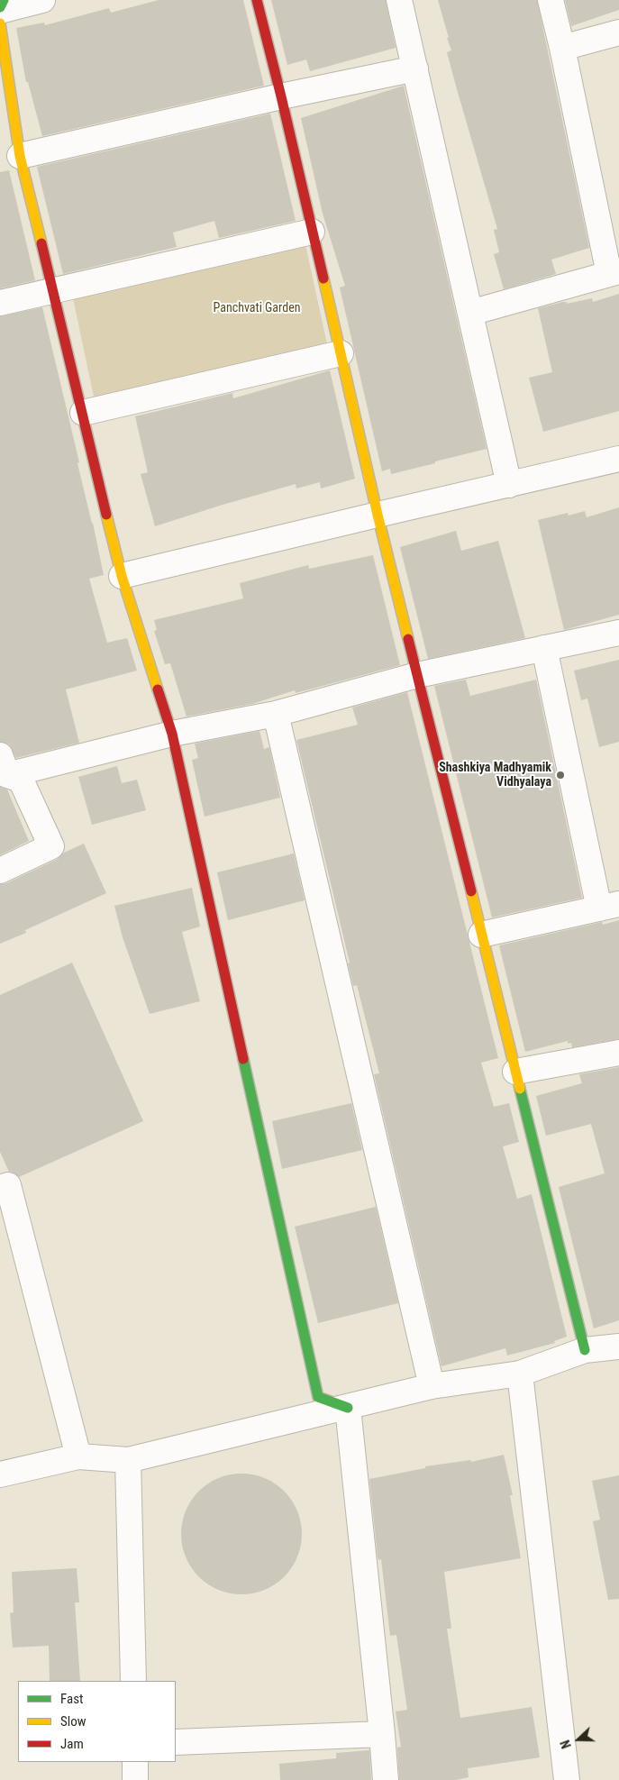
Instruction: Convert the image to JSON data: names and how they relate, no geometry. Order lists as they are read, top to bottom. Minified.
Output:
{"parks":["Panchvati Garden"],"places":["Shashkiya Madhyamik Vidhyalaya"],"legend":["Fast","Slow","Jam"],"north":"left"}
